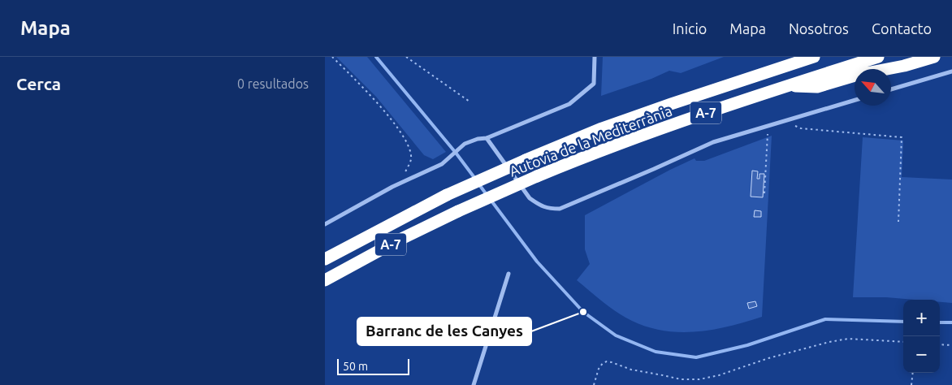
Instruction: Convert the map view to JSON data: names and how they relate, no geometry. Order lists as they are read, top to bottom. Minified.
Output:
{"streets":{"highway":["A-7","Autovia de la Mediterrània"]},"places":["Barranc de les Canyes"],"scale_bar":"50 m","north":"top left","page":{"header":"Mapa","nav":["Inicio","Mapa","Nosotros","Contacto"],"heading":["Cerca","0 resultados"],"map_buttons":["+","−"],"scale":"50 m"}}
